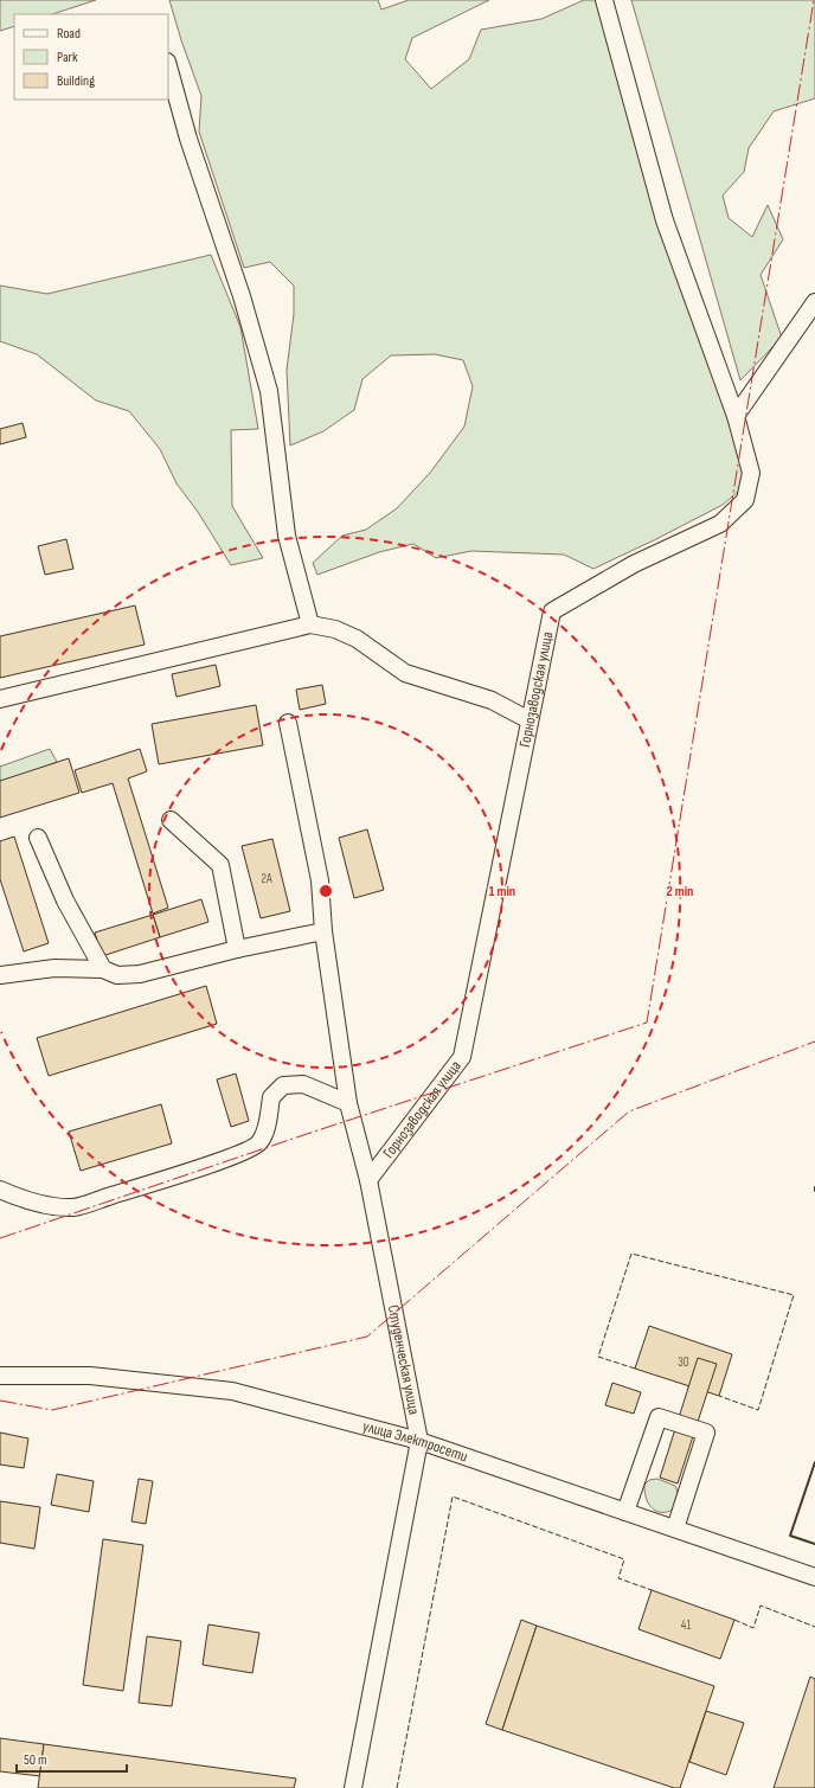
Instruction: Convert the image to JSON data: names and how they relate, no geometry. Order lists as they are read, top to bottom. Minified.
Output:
{"streets":{"street":["Горнозаводская улица","Студенческая улица","улица Электросети"]},"crossings":[["Горнозаводская улица","Студенческая улица"],["Студенческая улица","улица Электросети"]],"house_numbers":["2А","30","41"],"legend":["Road","Park","Building"],"scale_bar":"50 m","rings":["1 min","2 min"]}
